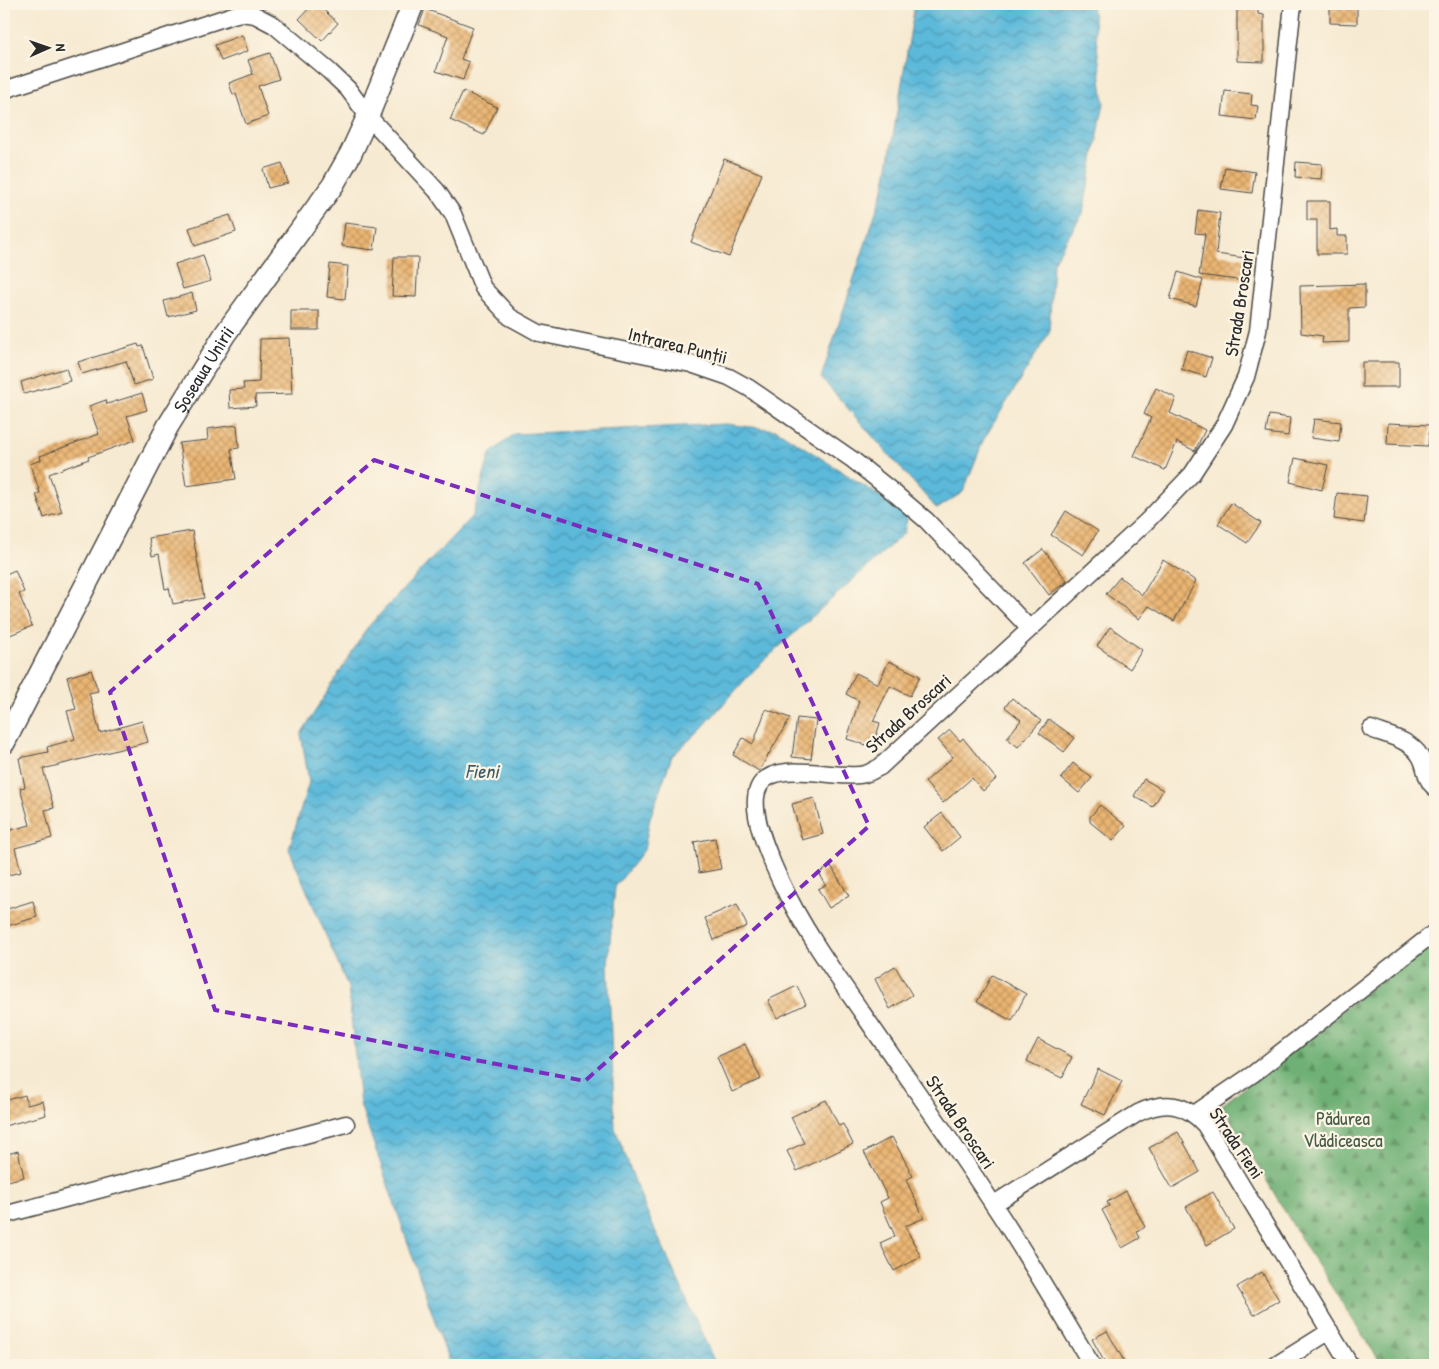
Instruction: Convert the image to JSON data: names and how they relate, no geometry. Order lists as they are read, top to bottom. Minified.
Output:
{"streets":{"main road":["Șoseaua Unirii"],"street":["Strada Broscari","Intrarea Punții","Strada Fieni"]},"crossings":[["Strada Broscari","Intrarea Punții"],["Strada Broscari","Strada Fieni"],["Intrarea Punții","Șoseaua Unirii"]],"water":["Fieni"],"parks":["Pădurea Vlădiceasca"],"north":"right"}
